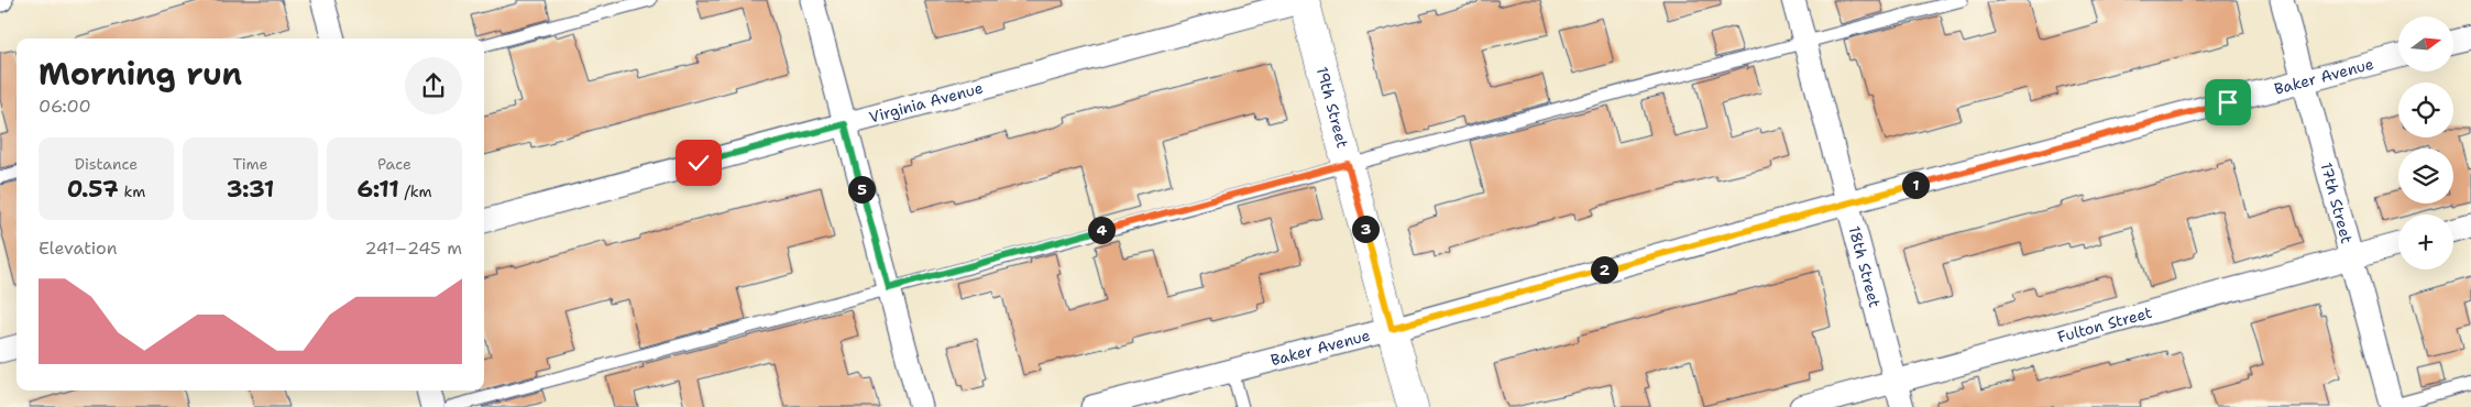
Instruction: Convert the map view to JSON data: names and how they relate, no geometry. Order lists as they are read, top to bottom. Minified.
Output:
{"streets":{"street":["Baker Avenue","Virginia Avenue","19th Street","17th Street","18th Street","Fulton Street"]},"crossings":[["Baker Avenue","19th Street"],["Baker Avenue","17th Street"],["Baker Avenue","18th Street"],["Virginia Avenue","19th Street"],["17th Street","Fulton Street"],["18th Street","Fulton Street"]],"north":"right","page":{"map_buttons":"+","heading":["Morning run","06:00"],"stats":[["Distance","0.57 km"],["Time","3:31"],["Pace","6:11 /km"]],"pins":["1","5","3","4","2"],"chart":["Elevation","241–245 m"]}}
